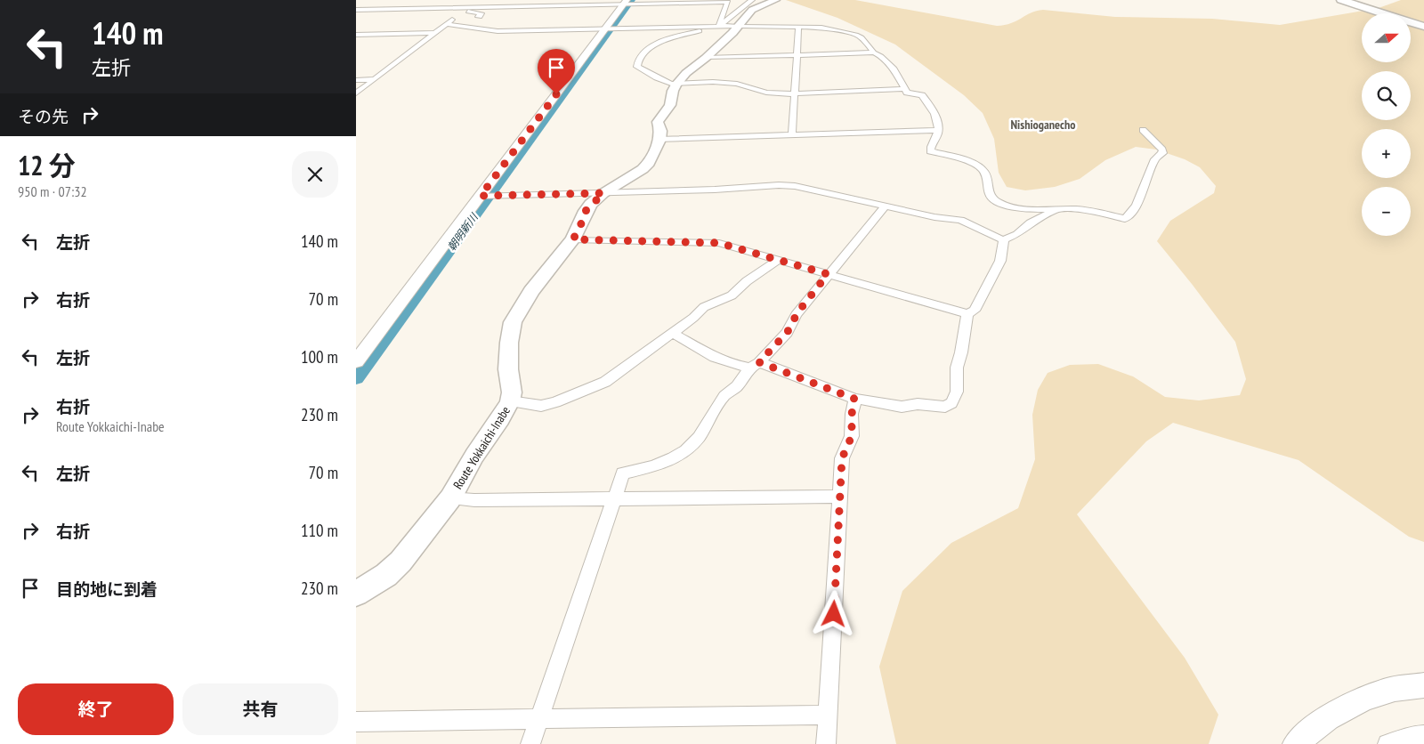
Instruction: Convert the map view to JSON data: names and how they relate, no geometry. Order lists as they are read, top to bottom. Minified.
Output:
{"streets":{"main road":["Route Yokkaichi-Inabe"]},"districts":["Nishioganecho"],"water":["朝明新川"],"north":"right","page":{"turn":["140 m","左折"],"map_buttons":["+","−"],"then":"その先","heading":["12 分","950 m · 07:32"],"list":[{"name":"左折","value":"140 m"},{"name":"右折","value":"70 m"},{"name":"左折","value":"100 m"},{"name":"右折","note":"Route Yokkaichi-Inabe","value":"230 m"},{"name":"左折","value":"70 m"},{"name":"右折","value":"110 m"},{"name":"目的地に到着","value":"230 m"}],"buttons":["終了","共有"]}}
